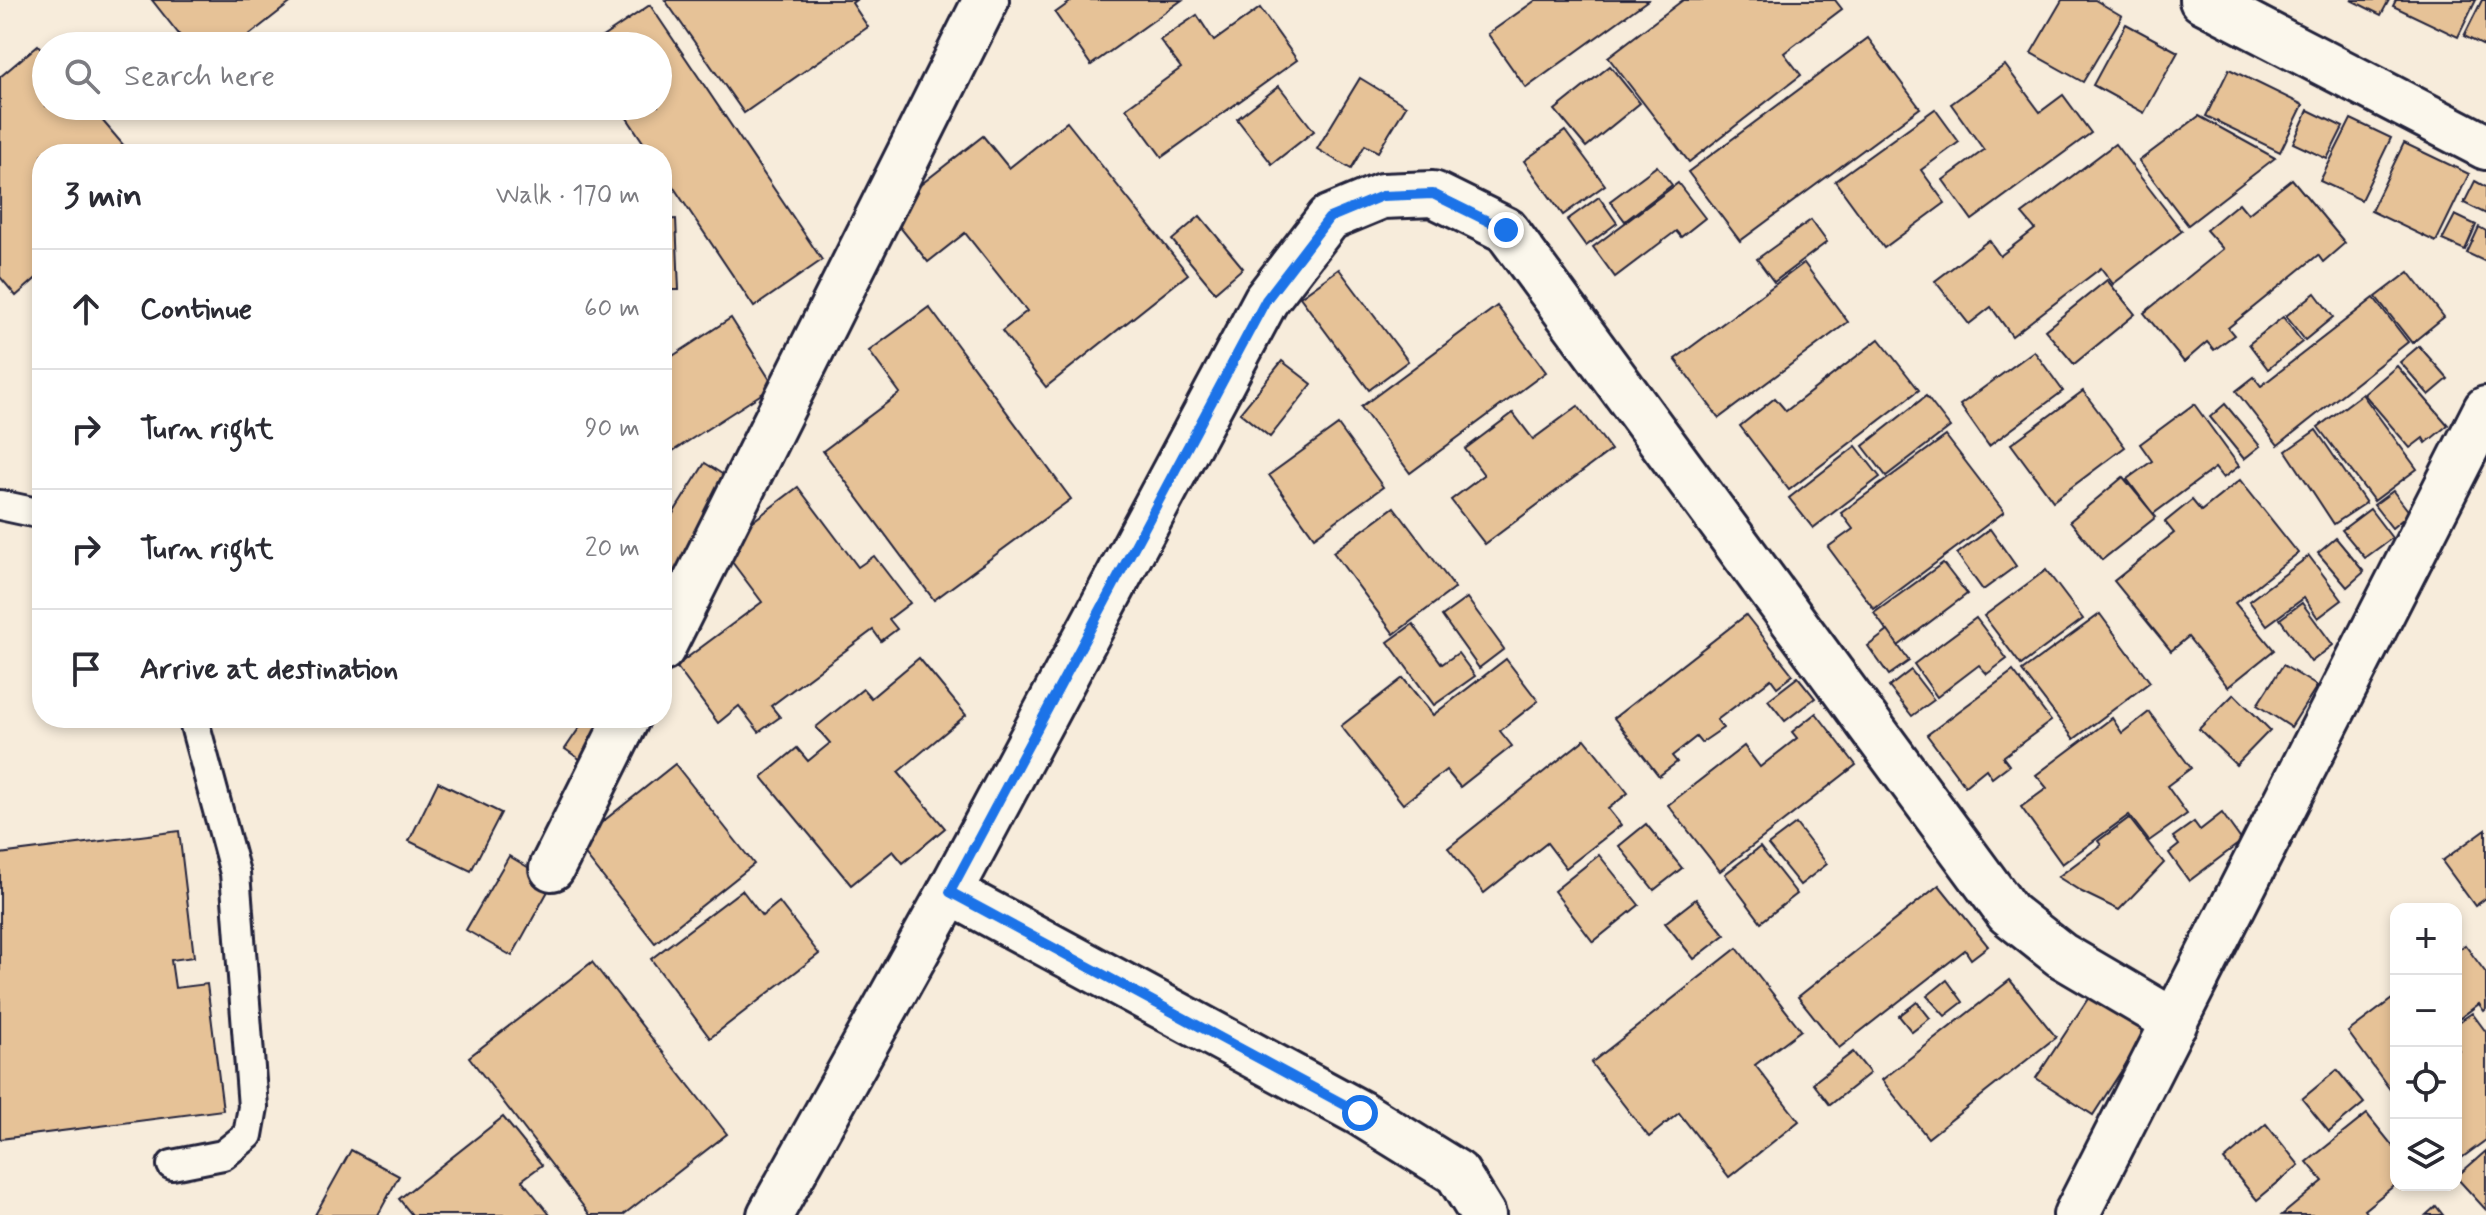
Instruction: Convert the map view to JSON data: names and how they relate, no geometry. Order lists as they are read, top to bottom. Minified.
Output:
{"page":{"search":"Search here","heading":["3 min","Walk · 170 m"],"list":[["Continue","60 m"],["Turn right","90 m"],["Turn right","20 m"],"Arrive at destination"],"map_buttons":["+","−"]}}
